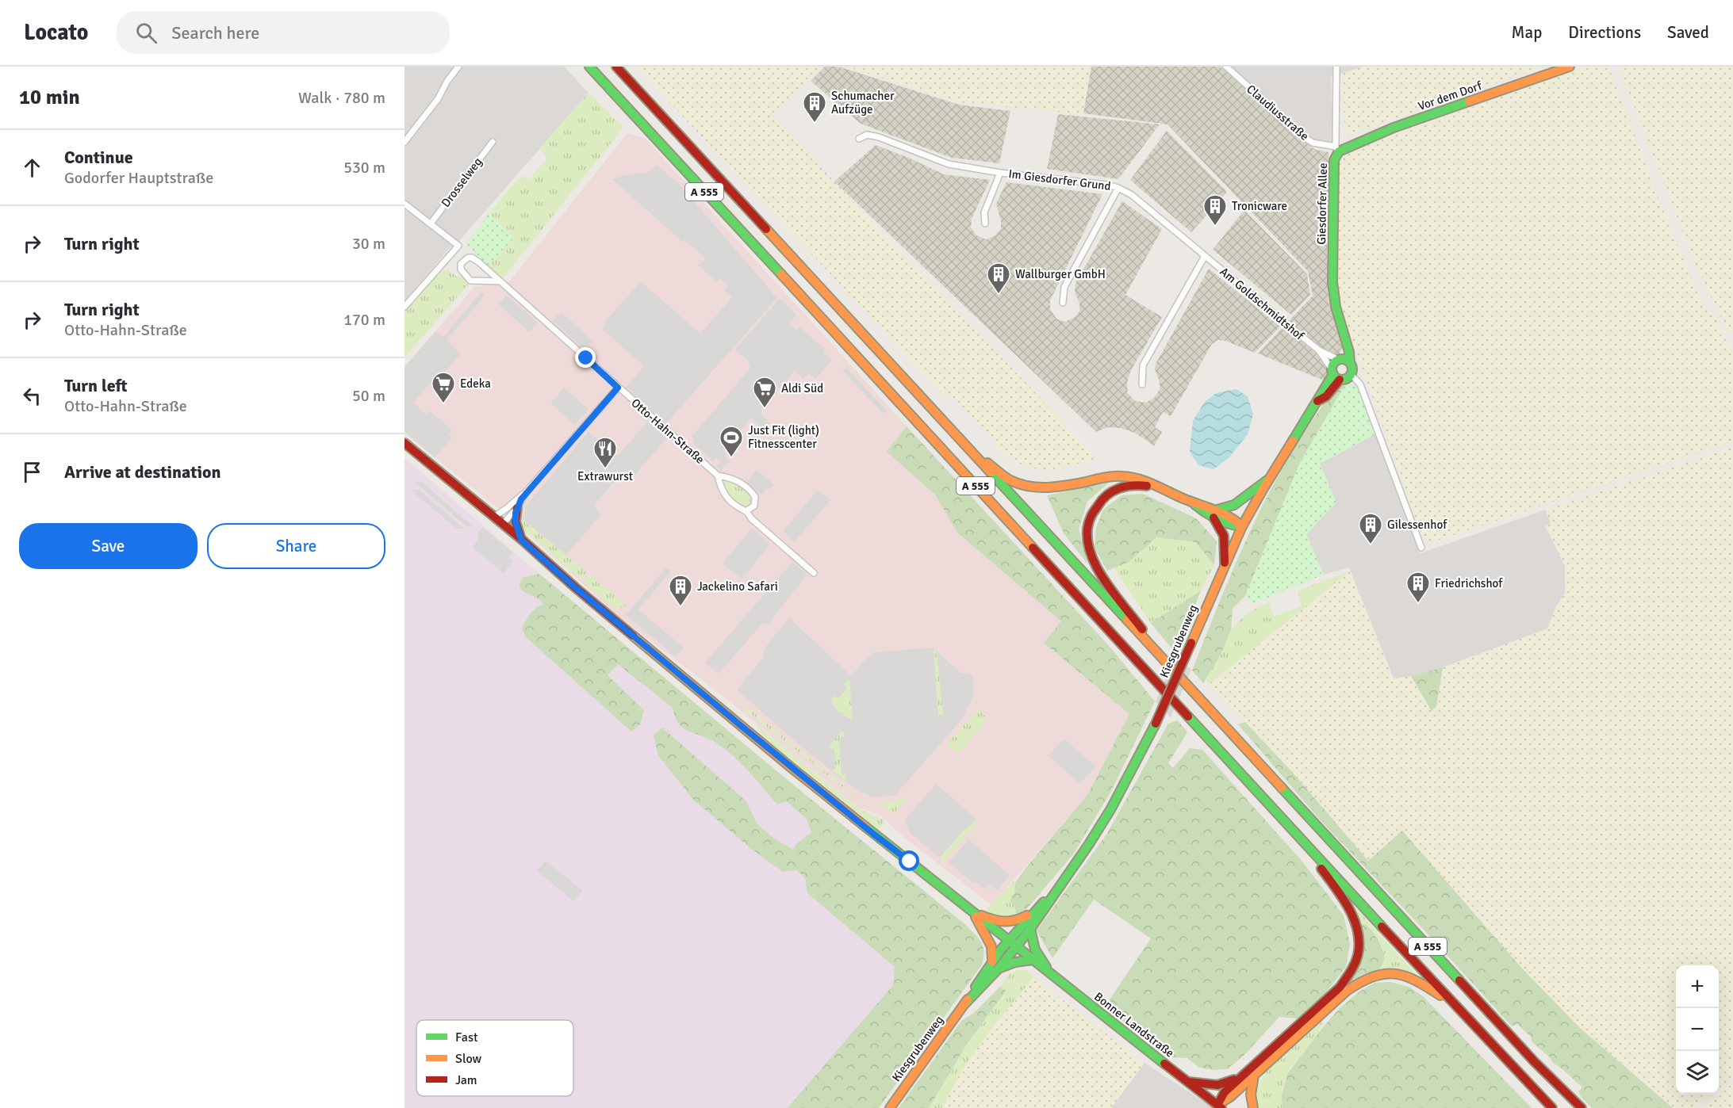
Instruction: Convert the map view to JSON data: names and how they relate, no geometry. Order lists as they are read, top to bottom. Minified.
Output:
{"streets":{"main road":["Vor dem Dorf","A 555","Giesdorfer Allee","Kiesgrubenweg","Bonner Landstraße"],"street":["Claudiusstraße","Im Giesdorfer Grund","Drosselweg","Am Goldschmidtshof","Otto-Hahn-Straße"]},"crossings":[["Vor dem Dorf","Claudiusstraße"],["Vor dem Dorf","Giesdorfer Allee"],["Claudiusstraße","Giesdorfer Allee"],["Im Giesdorfer Grund","Am Goldschmidtshof"],["Giesdorfer Allee","Am Goldschmidtshof"],["Giesdorfer Allee","Kiesgrubenweg"],["Am Goldschmidtshof","Kiesgrubenweg"],["Kiesgrubenweg","Bonner Landstraße"]],"places":{"building":["Schumacher Aufzüge","Tronicware","Wallburger GmbH","Gilessenhof","Friedrichshof","Jackelino Safari"],"supermarket":["Edeka","Aldi Süd"],"sports":["Just Fit (light) Fitnesscenter"],"restaurant":["Extrawurst"]},"legend":["Fast","Slow","Jam"],"page":{"header":"Locato","search":"Search here","nav":["Map","Directions","Saved"],"heading":["10 min","Walk · 780 m"],"list":[["Continue","Godorfer Hauptstraße","530 m"],["Turn right","30 m"],["Turn right","Otto-Hahn-Straße","170 m"],["Turn left","Otto-Hahn-Straße","50 m"],"Arrive at destination"],"buttons":["Save","Share"],"map_buttons":["+","−"]}}
